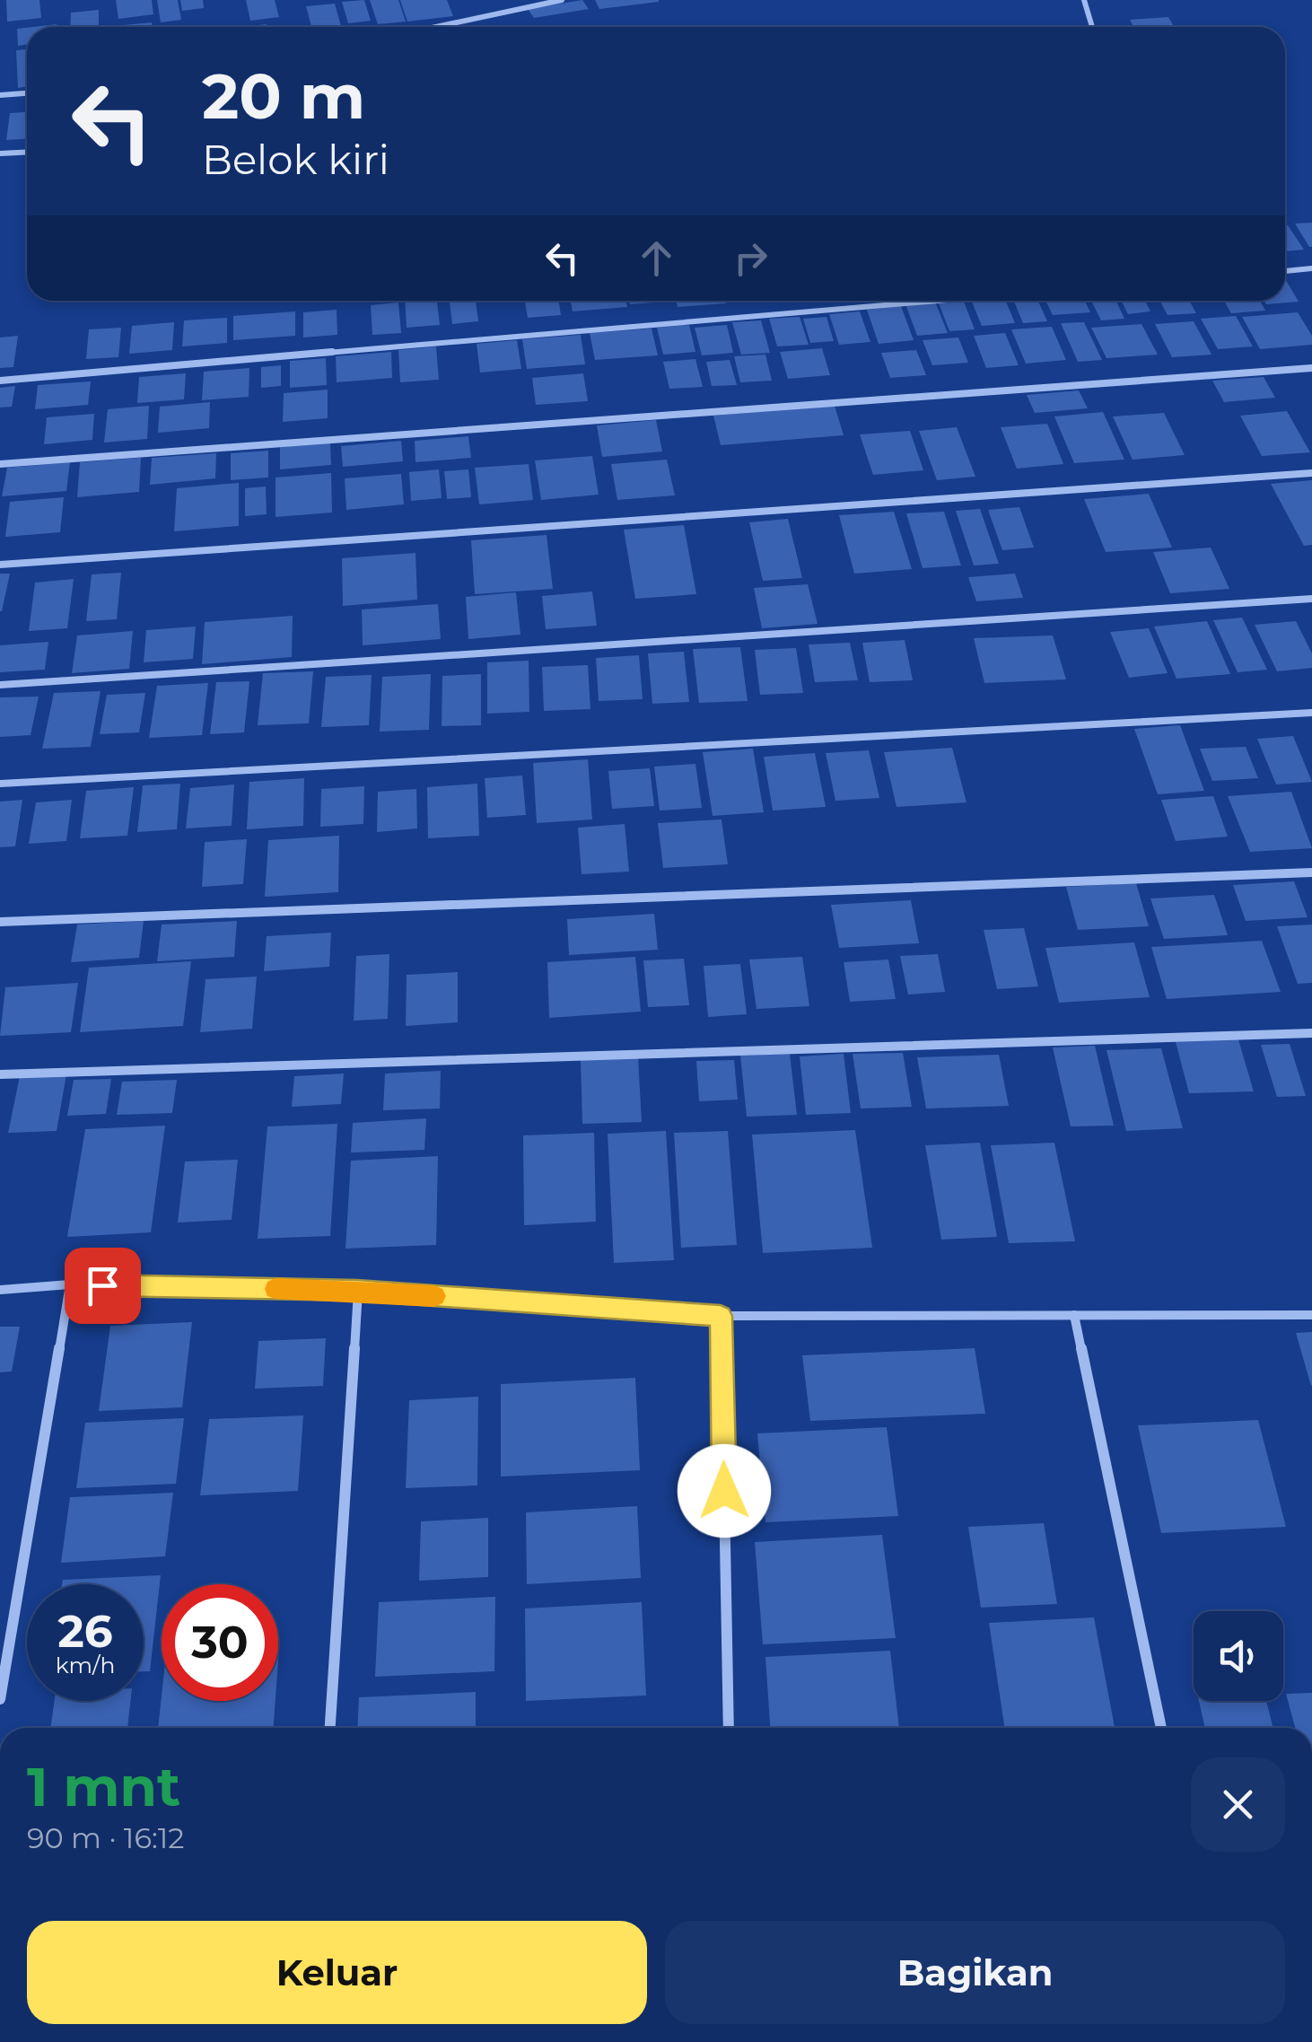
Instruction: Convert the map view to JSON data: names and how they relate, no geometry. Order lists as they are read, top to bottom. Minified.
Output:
{"page":{"turn":["20 m","Belok kiri"],"speed":"26 km/h","limit":"30","heading":["1 mnt","90 m · 16:12"],"buttons":["Keluar","Bagikan"]}}
